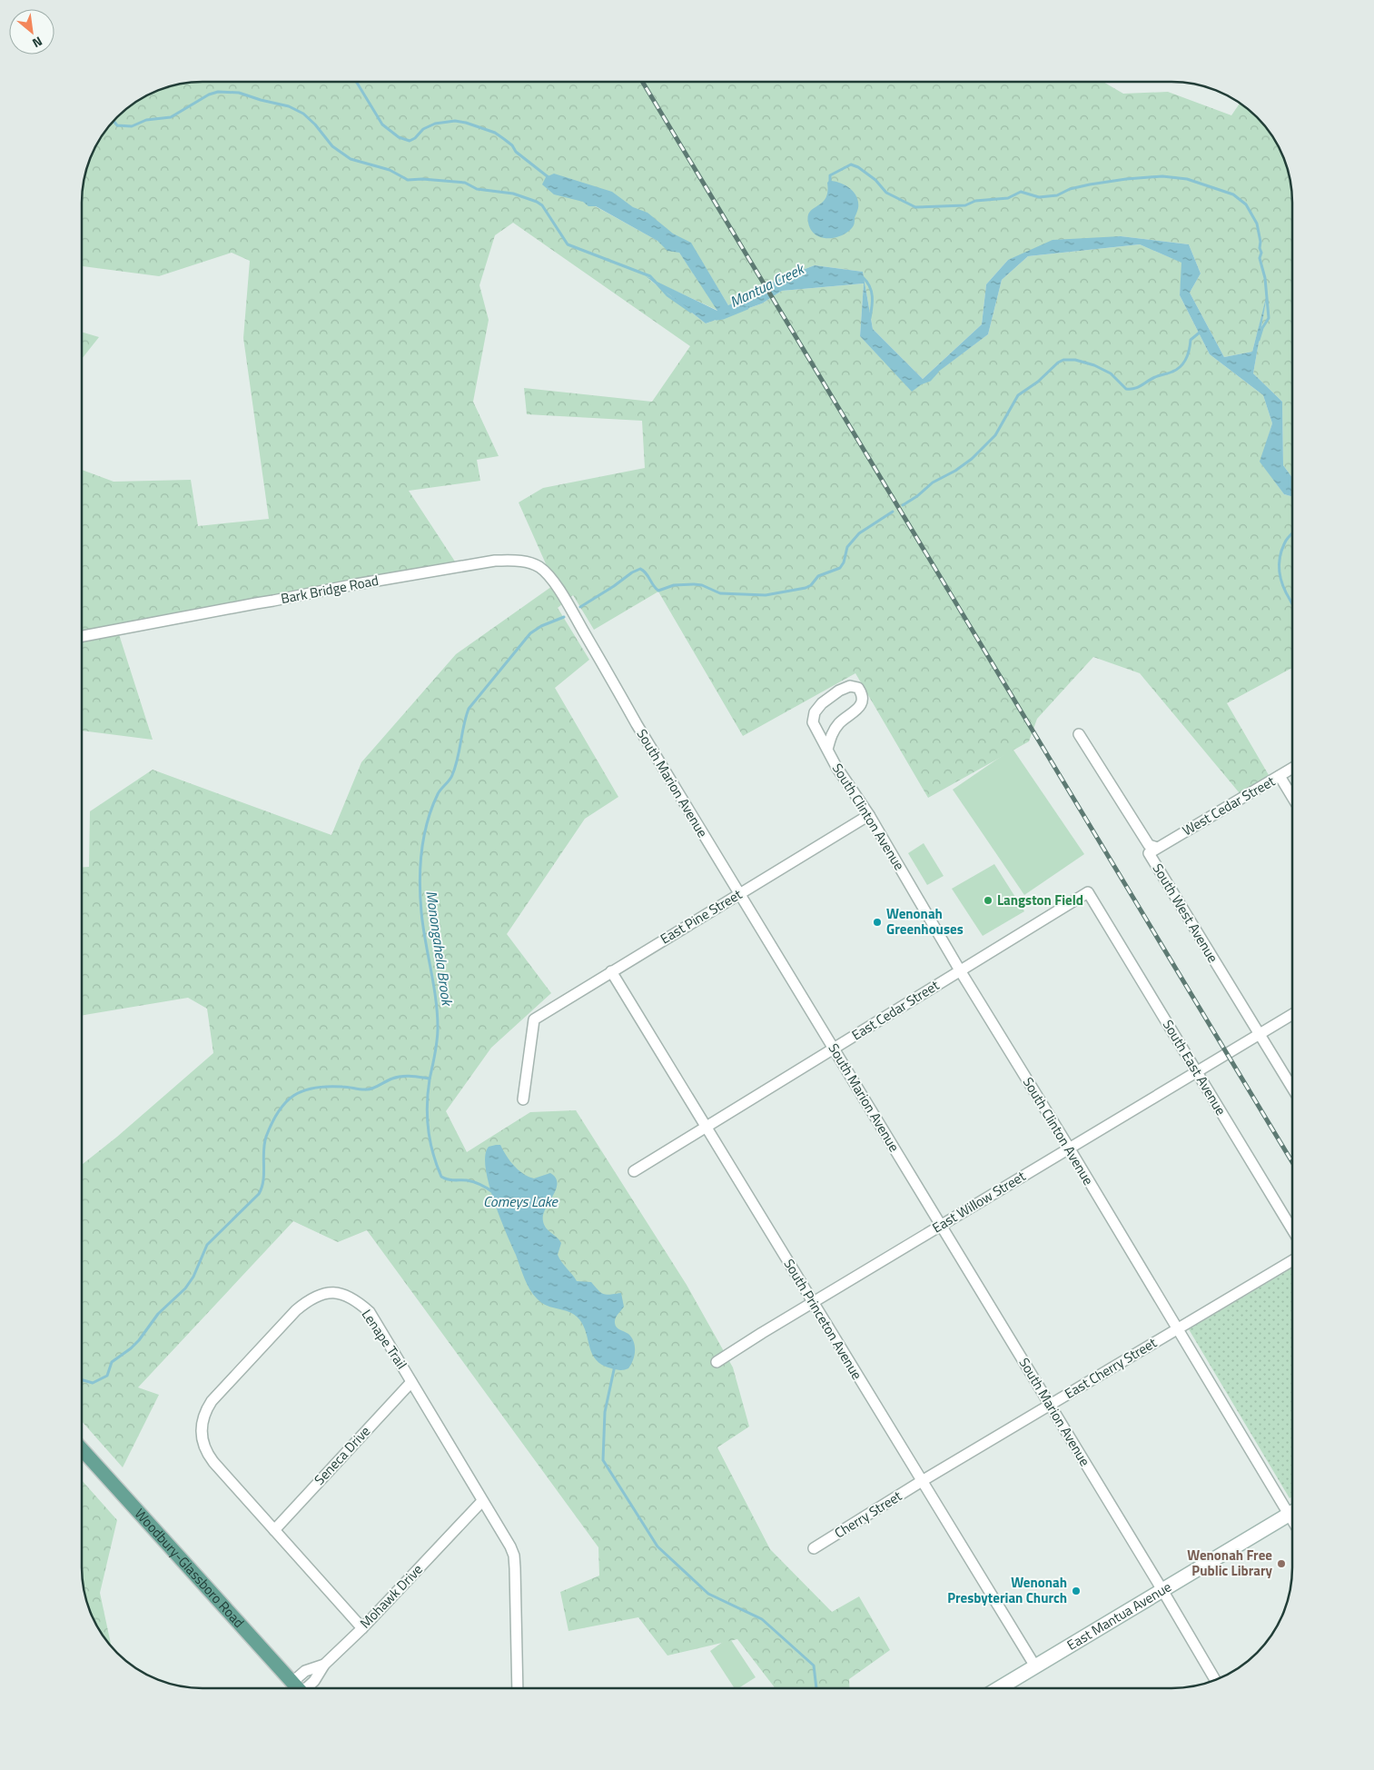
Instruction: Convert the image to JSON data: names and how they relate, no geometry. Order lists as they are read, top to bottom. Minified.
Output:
{"streets":{"main road":["Woodbury-Glassboro Road"],"street":["Bark Bridge Road","South Marion Avenue","West Cedar Street","South Clinton Avenue","South West Avenue","East Pine Street","East Cedar Street","South East Avenue","East Willow Street","South Princeton Avenue","Lenape Trail","East Cherry Street","Seneca Drive","Cherry Street","Mohawk Drive","East Mantua Avenue"]},"crossings":[["Bark Bridge Road","South Marion Avenue"],["South Marion Avenue","East Pine Street"],["South Marion Avenue","East Cedar Street"],["South Marion Avenue","East Willow Street"],["South Marion Avenue","East Cherry Street"],["South Marion Avenue","East Mantua Avenue"],["West Cedar Street","South West Avenue"],["South Clinton Avenue","East Pine Street"],["South Clinton Avenue","East Cedar Street"],["South Clinton Avenue","East Willow Street"],["South Clinton Avenue","East Cherry Street"],["South West Avenue","East Willow Street"],["East Pine Street","South Princeton Avenue"],["East Cedar Street","South East Avenue"],["East Cedar Street","South Princeton Avenue"],["South East Avenue","East Willow Street"],["East Willow Street","South Princeton Avenue"],["South Princeton Avenue","East Cherry Street"],["South Princeton Avenue","Cherry Street"],["South Princeton Avenue","East Mantua Avenue"],["Lenape Trail","Seneca Drive"],["Lenape Trail","Mohawk Drive"],["East Cherry Street","Cherry Street"]],"water":["Mantua Creek","Monongahela Brook","Comeys Lake"],"places":["Langston Field","Wenonah Greenhouses","Wenonah Free Public Library","Wenonah Presbyterian Church"],"north":"bottom right"}
